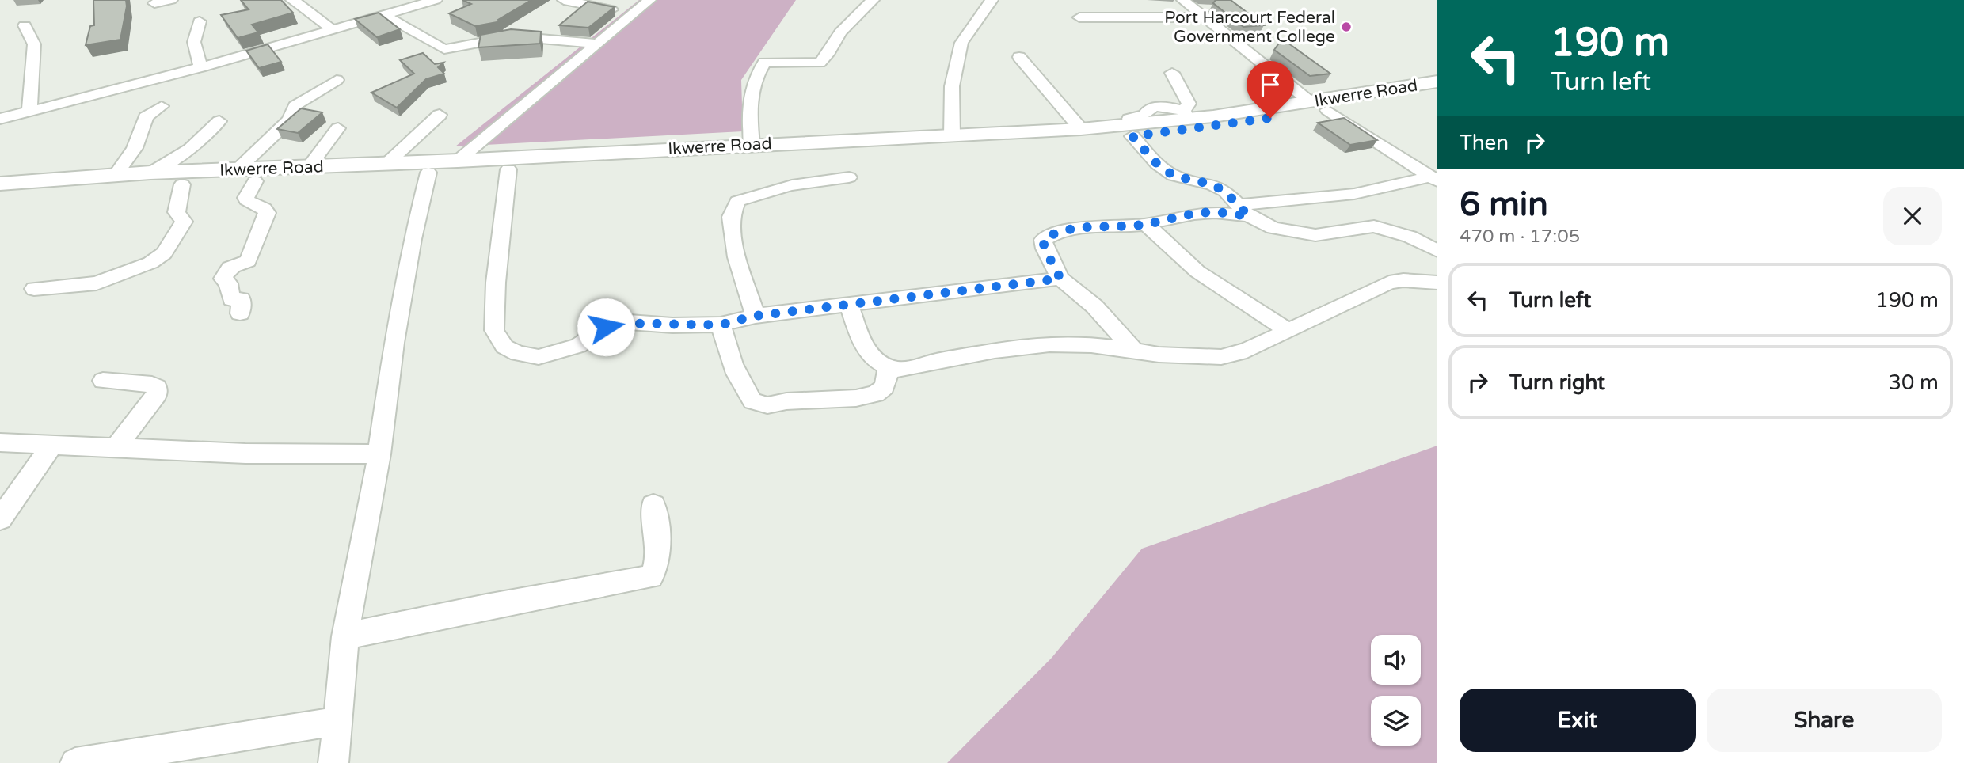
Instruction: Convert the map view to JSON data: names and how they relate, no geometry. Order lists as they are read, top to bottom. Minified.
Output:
{"streets":{"main road":["Ikwerre Road"]},"places":["Port Harcourt Federal Government College"],"page":{"turn":["190 m","Turn left"],"then":"Then","heading":["6 min","470 m · 17:05"],"list":[{"name":"Turn left","value":"190 m"},{"name":"Turn right","value":"30 m"}],"buttons":["Exit","Share"]}}
